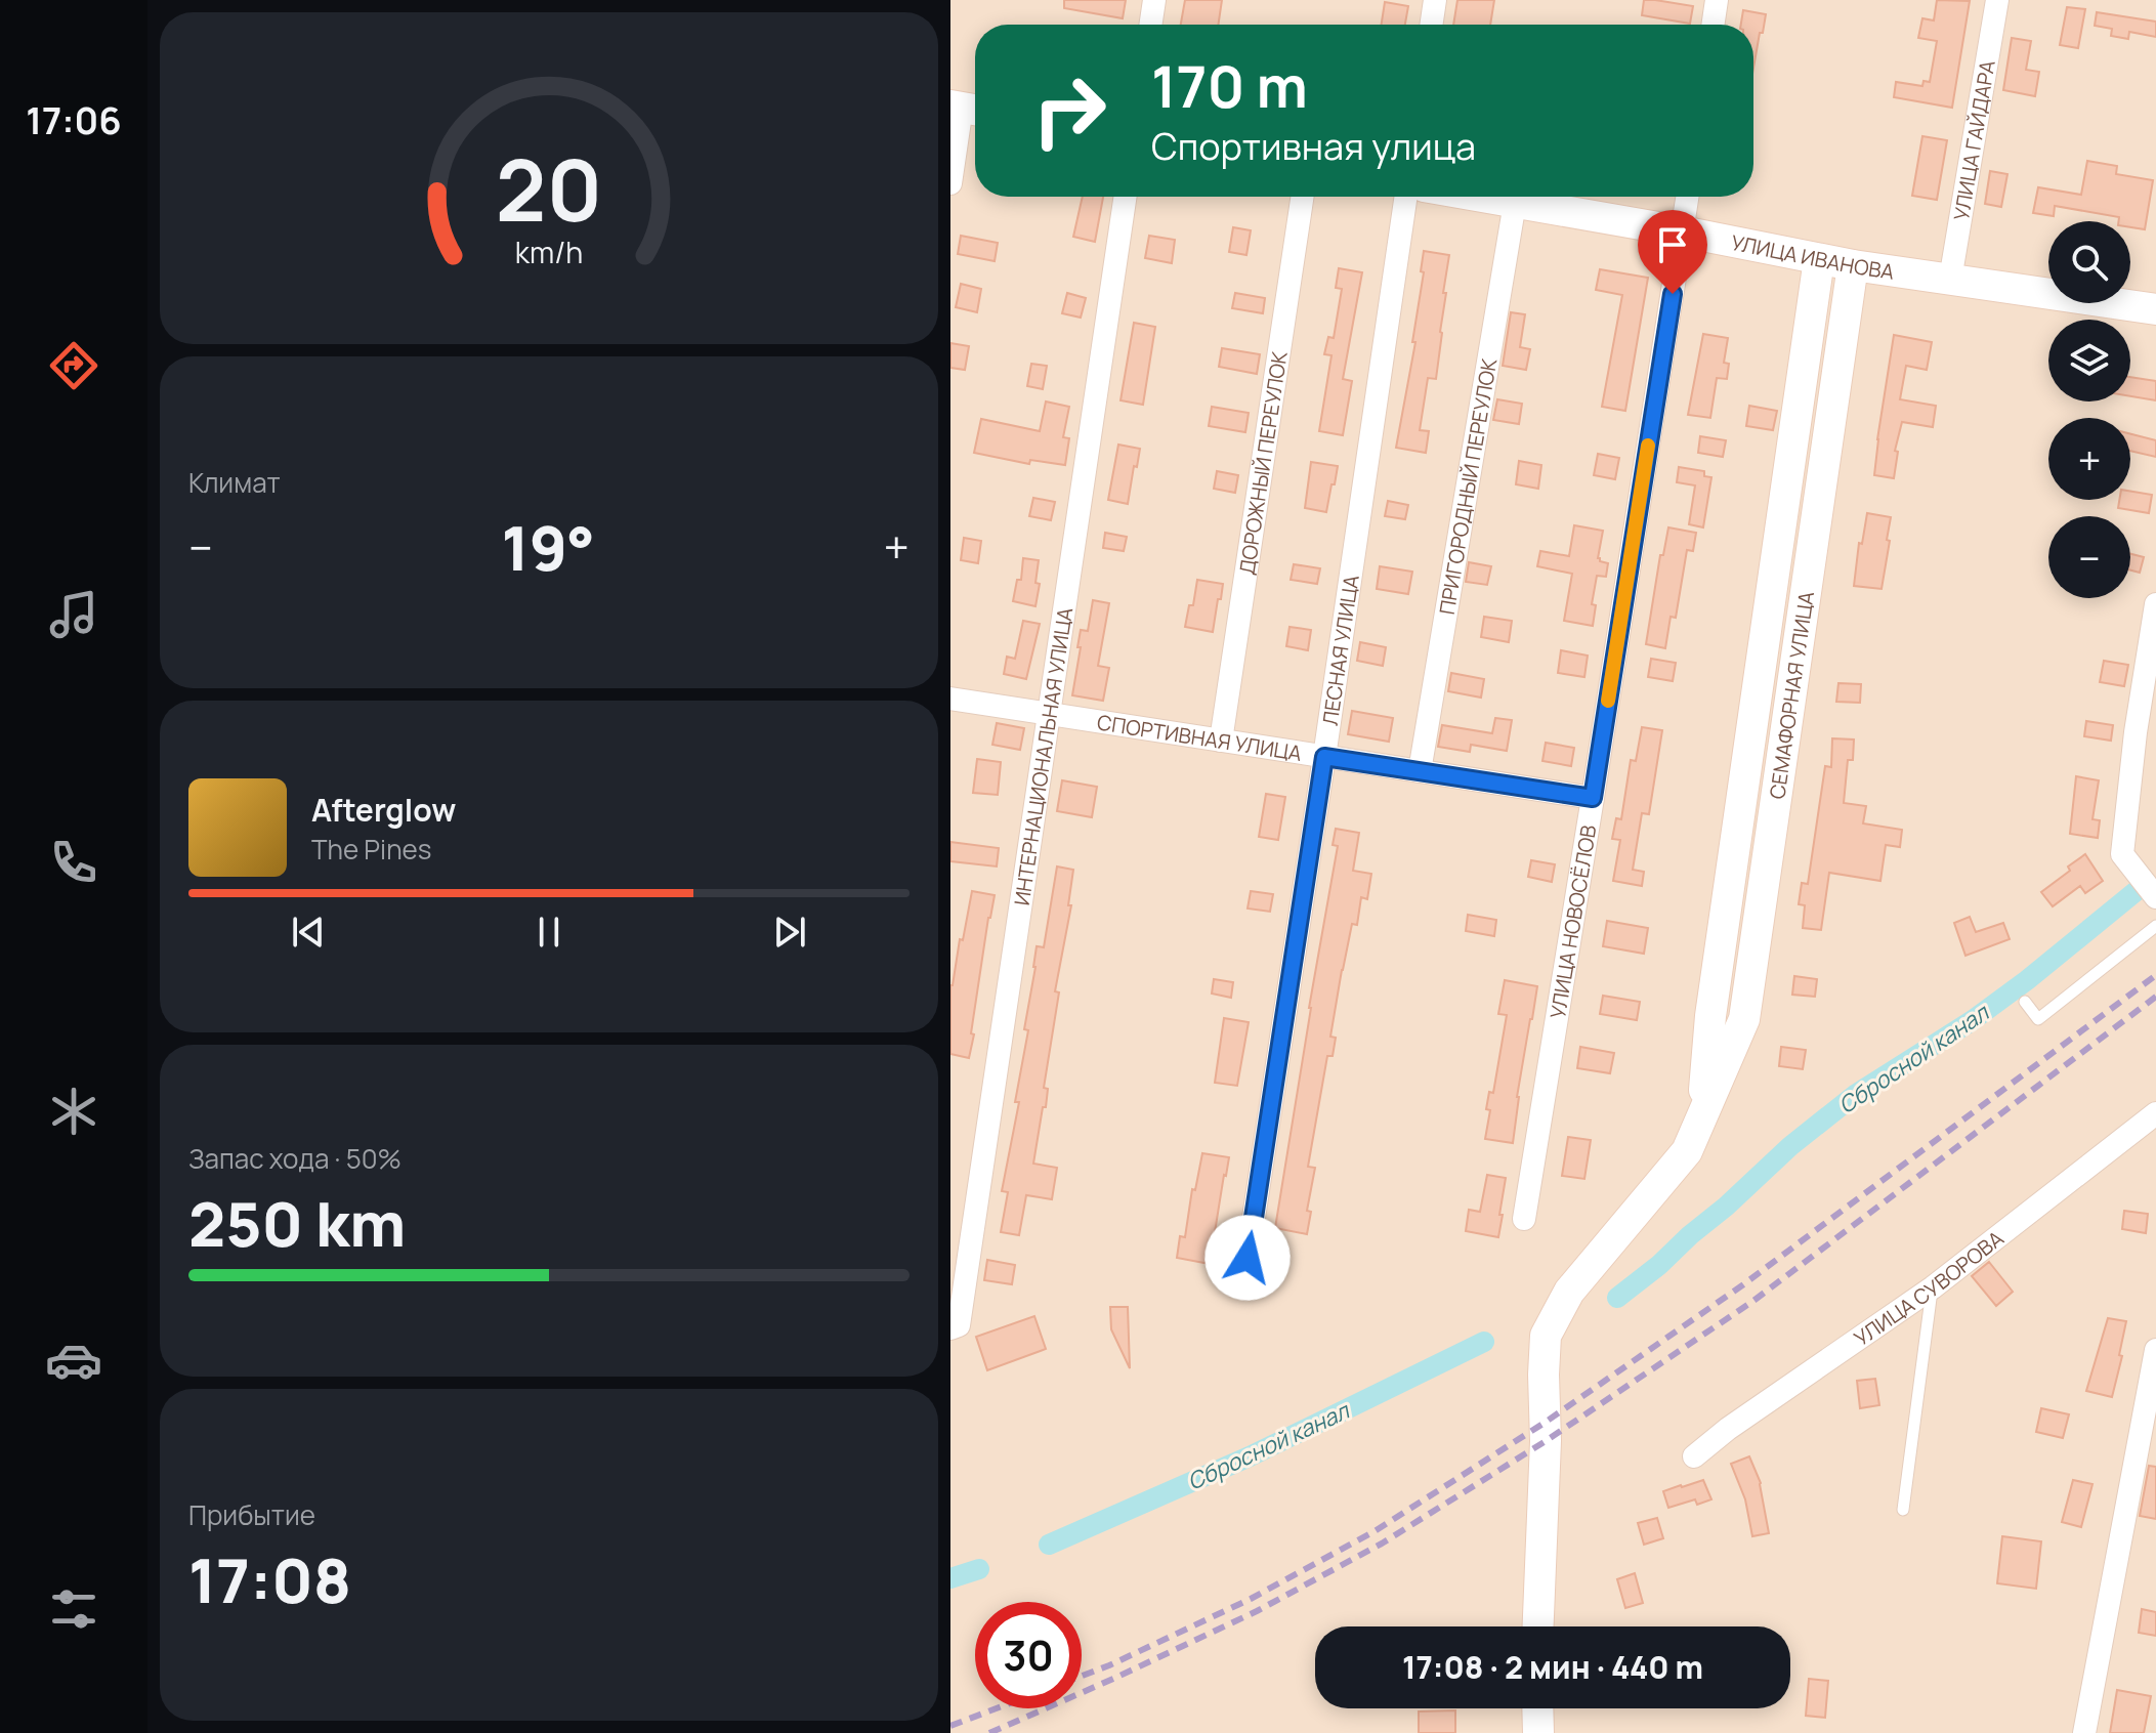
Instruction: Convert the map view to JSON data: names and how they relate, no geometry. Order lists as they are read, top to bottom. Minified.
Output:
{"streets":{"street":["УЛИЦА ГАЙДАРА","УЛИЦА ИВАНОВА","ДОРОЖНЫЙ ПЕРЕУЛОК","ПРИГОРОДНЫЙ ПЕРЕУЛОК","ЛЕСНАЯ УЛИЦА","СЕМАФОРНАЯ УЛИЦА","СПОРТИВНАЯ УЛИЦА","ИНТЕРНАЦИОНАЛЬНАЯ УЛИЦА","УЛИЦА НОВОСЁЛОВ","УЛИЦА СУВОРОВА"]},"crossings":[["УЛИЦА ГАЙДАРА","УЛИЦА ИВАНОВА"],["УЛИЦА ИВАНОВА","ПРИГОРОДНЫЙ ПЕРЕУЛОК"],["УЛИЦА ИВАНОВА","СЕМАФОРНАЯ УЛИЦА"],["УЛИЦА ИВАНОВА","УЛИЦА НОВОСЁЛОВ"],["ДОРОЖНЫЙ ПЕРЕУЛОК","СПОРТИВНАЯ УЛИЦА"],["ПРИГОРОДНЫЙ ПЕРЕУЛОК","СПОРТИВНАЯ УЛИЦА"],["ЛЕСНАЯ УЛИЦА","СПОРТИВНАЯ УЛИЦА"],["СПОРТИВНАЯ УЛИЦА","ИНТЕРНАЦИОНАЛЬНАЯ УЛИЦА"],["СПОРТИВНАЯ УЛИЦА","УЛИЦА НОВОСЁЛОВ"]],"water":["Сбросной канал"],"page":{"tabs":"17:06","turn":["170 m","Спортивная улица"],"map_buttons":["+","−"],"tile":["Климат",["Запас хода · 50%","250 km"],["Прибытие","17:08"]],"heat":["−","19°","+"],"song":["Afterglow","The Pines"],"limit":"30","trip":"17:08 · 2 мин · 440 m","gauge":["20","km/h"]}}
